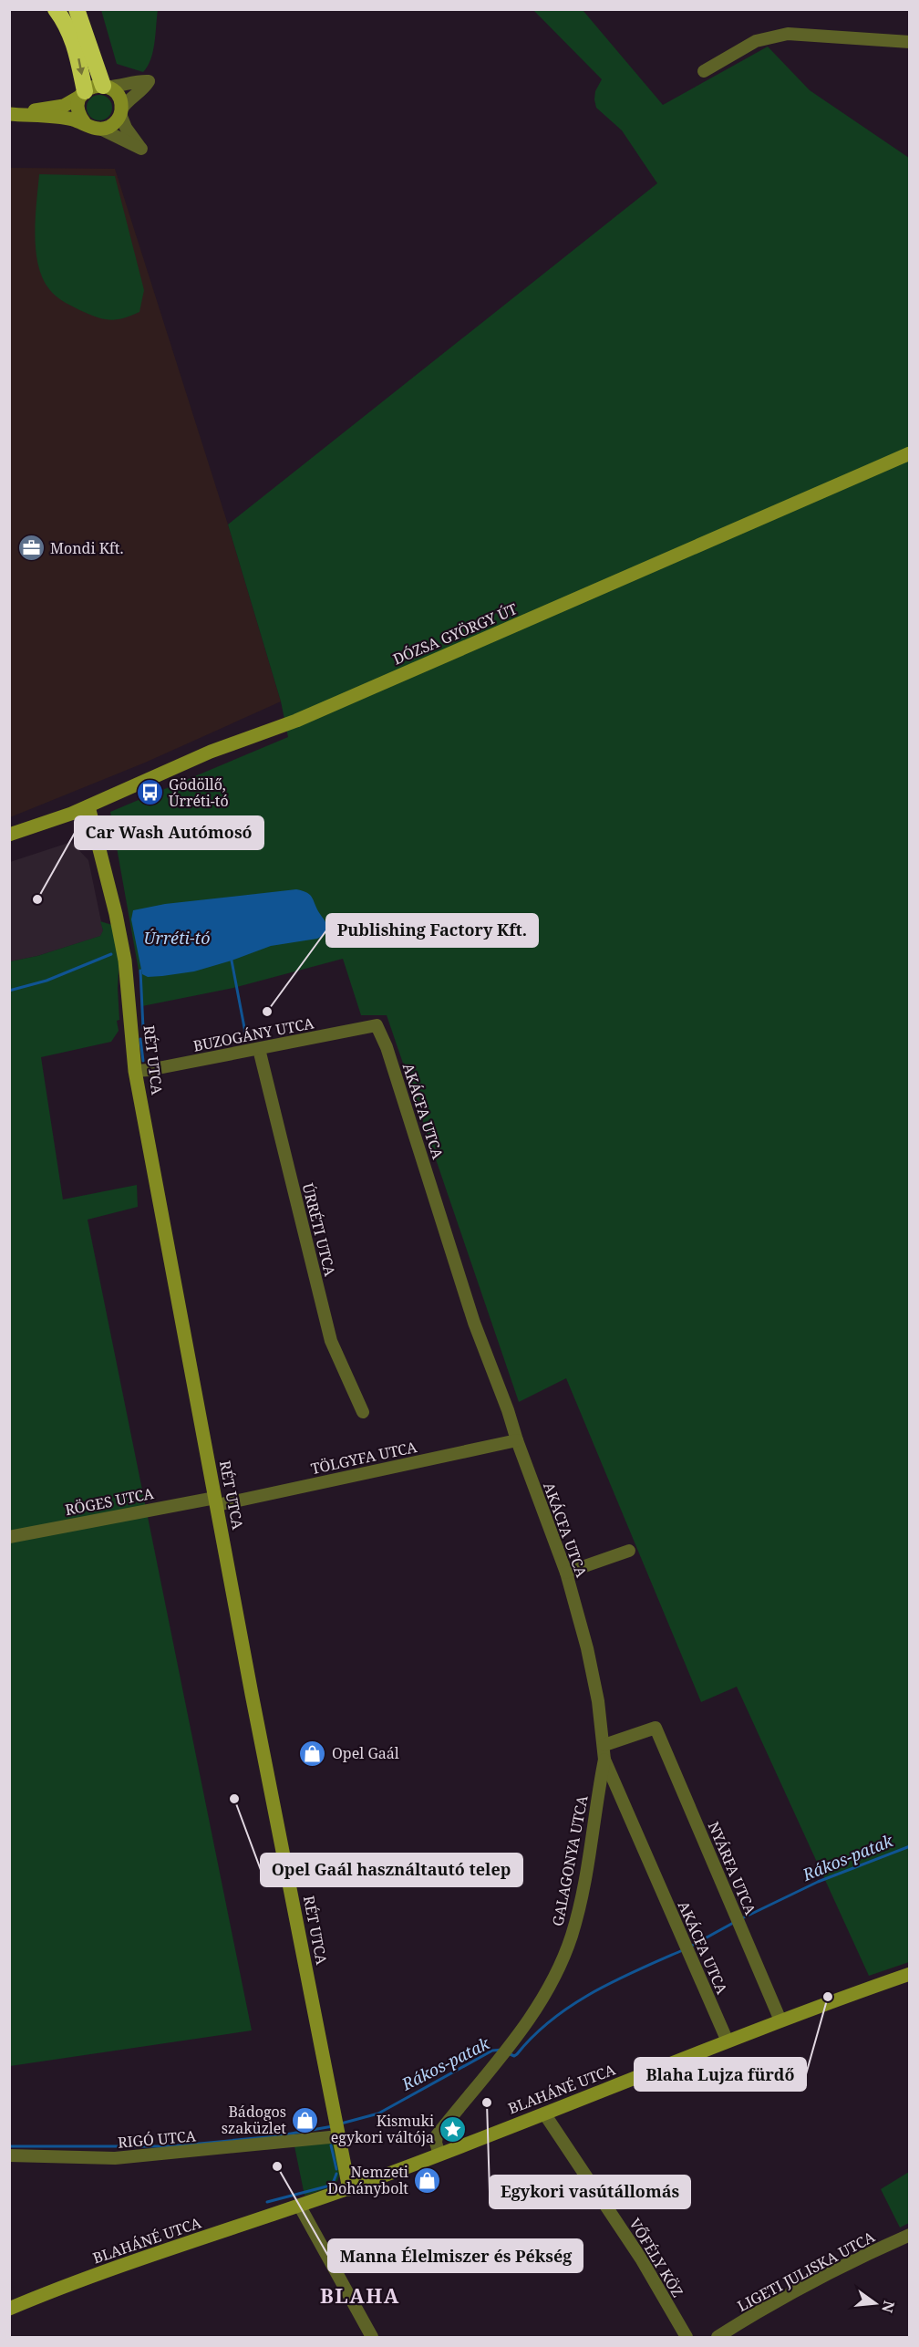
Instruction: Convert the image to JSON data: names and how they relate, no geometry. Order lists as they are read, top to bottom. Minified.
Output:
{"streets":{"street":["DÓZSA GYÖRGY ÚT","BUZOGÁNY UTCA","RÉT UTCA","AKÁCFA UTCA","ÚRRÉTI UTCA","TÖLGYFA UTCA","RÖGES UTCA","GALAGONYA UTCA","NYÁRFA UTCA","BLAHÁNÉ UTCA","RIGÓ UTCA","VŐFÉLY KÖZ","LIGETI JULISKA UTCA"]},"crossings":[["DÓZSA GYÖRGY ÚT","RÉT UTCA"],["BUZOGÁNY UTCA","RÉT UTCA"],["BUZOGÁNY UTCA","AKÁCFA UTCA"],["BUZOGÁNY UTCA","ÚRRÉTI UTCA"],["RÉT UTCA","TÖLGYFA UTCA"],["RÉT UTCA","RÖGES UTCA"],["RÉT UTCA","BLAHÁNÉ UTCA"],["RÉT UTCA","RIGÓ UTCA"],["AKÁCFA UTCA","TÖLGYFA UTCA"],["AKÁCFA UTCA","GALAGONYA UTCA"],["AKÁCFA UTCA","NYÁRFA UTCA"],["AKÁCFA UTCA","BLAHÁNÉ UTCA"],["TÖLGYFA UTCA","RÖGES UTCA"],["GALAGONYA UTCA","BLAHÁNÉ UTCA"],["NYÁRFA UTCA","BLAHÁNÉ UTCA"],["BLAHÁNÉ UTCA","VŐFÉLY KÖZ"]],"districts":["BLAHA"],"water":["Úrréti-tó","Rákos-patak"],"places":{"office":["Mondi Kft."],"bus stop":["Gödöllő, Úrréti-tó"],"other":["Car Wash Autómosó","Publishing Factory Kft.","Opel Gaál használtautó telep","Blaha Lujza fürdő","Egykori vasútállomás","Manna Élelmiszer és Pékség"],"shop":["Opel Gaál","Bádogos szaküzlet","Nemzeti Dohánybolt"],"place":["Kismuki egykori váltója"]},"north":"right"}
